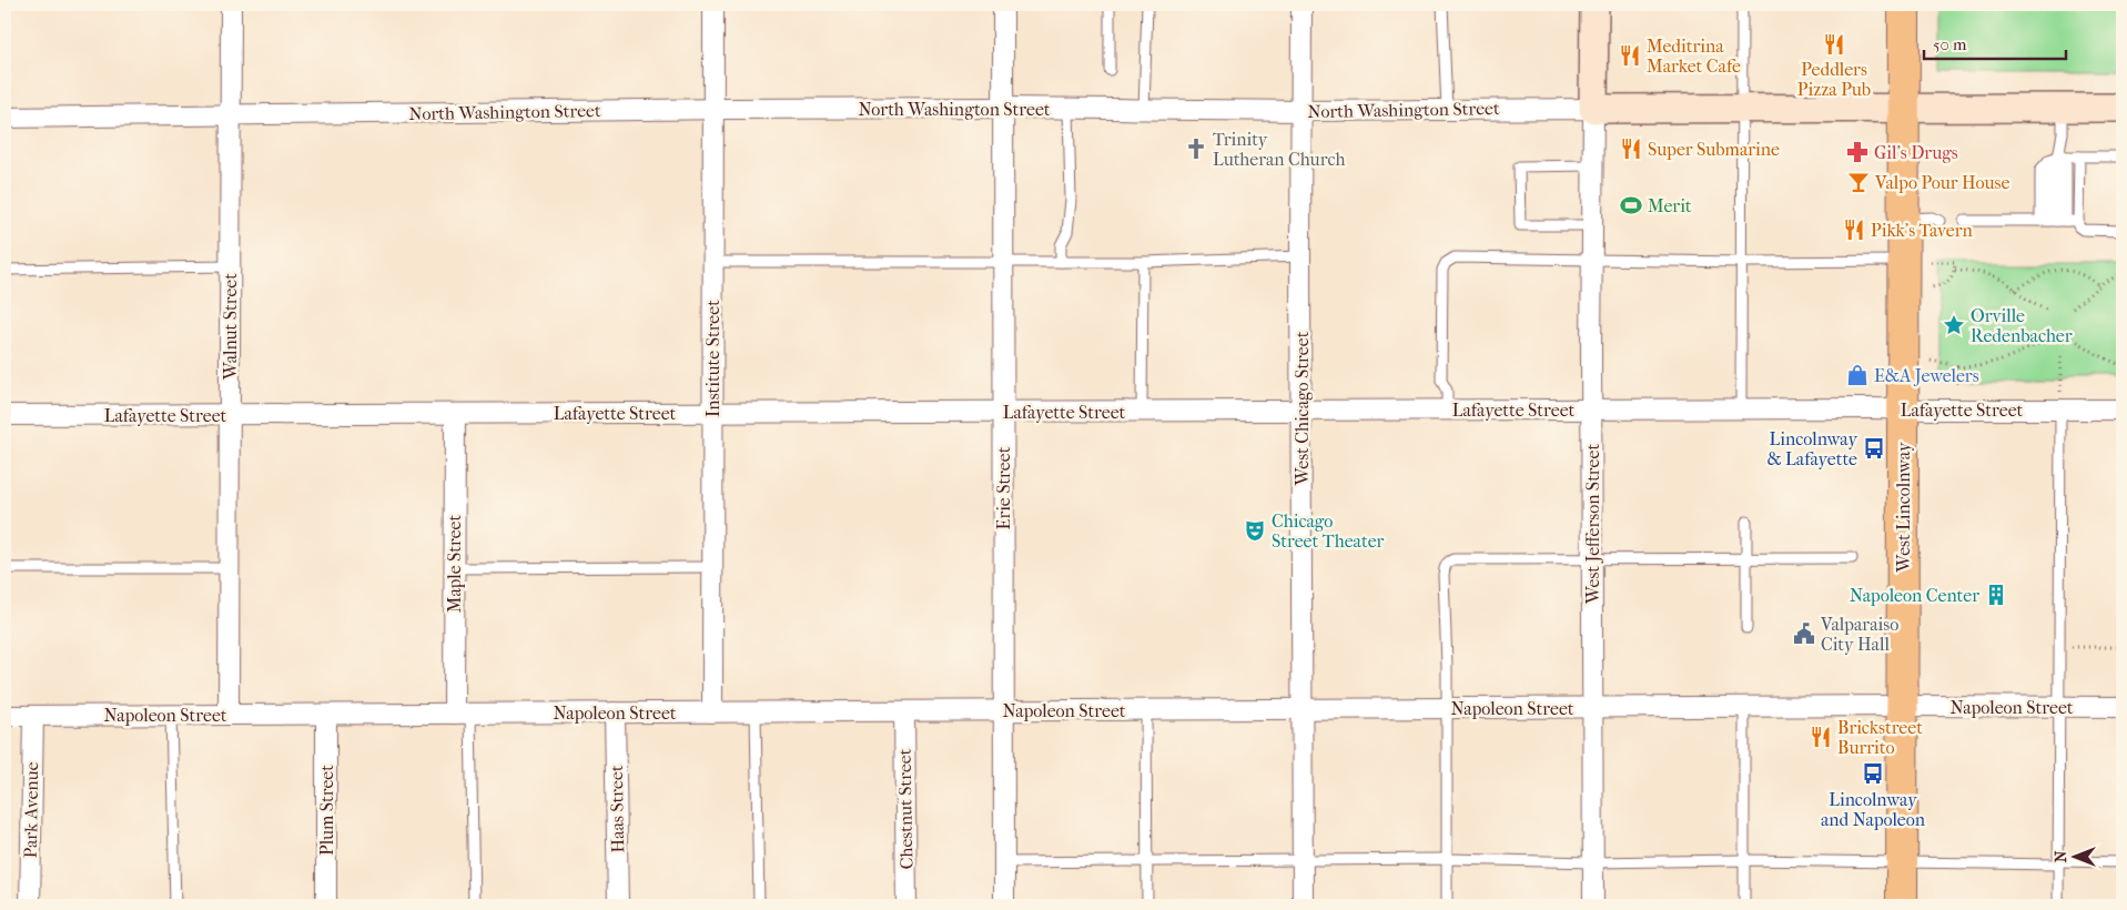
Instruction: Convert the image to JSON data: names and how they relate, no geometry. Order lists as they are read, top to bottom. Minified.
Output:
{"streets":{"main road":["North Washington Street","West Lincolnway"],"street":["Walnut Street","Institute Street","West Chicago Street","Lafayette Street","Erie Street","West Jefferson Street","Maple Street","Napoleon Street","Haas Street","Chestnut Street","Park Avenue","Plum Street"]},"crossings":[["North Washington Street","Walnut Street"],["North Washington Street","Institute Street"],["North Washington Street","West Chicago Street"],["North Washington Street","Erie Street"],["North Washington Street","West Lincolnway"],["North Washington Street","West Jefferson Street"],["Walnut Street","Lafayette Street"],["Walnut Street","Napoleon Street"],["Institute Street","Lafayette Street"],["Institute Street","Napoleon Street"],["West Chicago Street","Lafayette Street"],["West Chicago Street","Napoleon Street"],["Lafayette Street","Erie Street"],["Lafayette Street","West Lincolnway"],["Lafayette Street","West Jefferson Street"],["Lafayette Street","Maple Street"],["Erie Street","Napoleon Street"],["West Lincolnway","Napoleon Street"],["West Jefferson Street","Napoleon Street"],["Maple Street","Napoleon Street"],["Napoleon Street","Haas Street"],["Napoleon Street","Chestnut Street"],["Napoleon Street","Park Avenue"],["Napoleon Street","Plum Street"]],"places":{"restaurant":["Peddlers Pizza Pub","Meditrina Market Cafe","Super Submarine","Pikk's Tavern","Brickstreet Burrito"],"church":["Trinity Lutheran Church"],"pharmacy":["Gil's Drugs"],"bar":["Valpo Pour House"],"sports":["Merit"],"place":["Orville Redenbacher"],"shop":["E&A Jewelers"],"bus stop":["Lincolnway & Lafayette","Lincolnway and Napoleon"],"theatre":["Chicago Street Theater"],"building":["Napoleon Center"],"public building":["Valparaiso City Hall"]},"scale_bar":"50 m","north":"left"}
